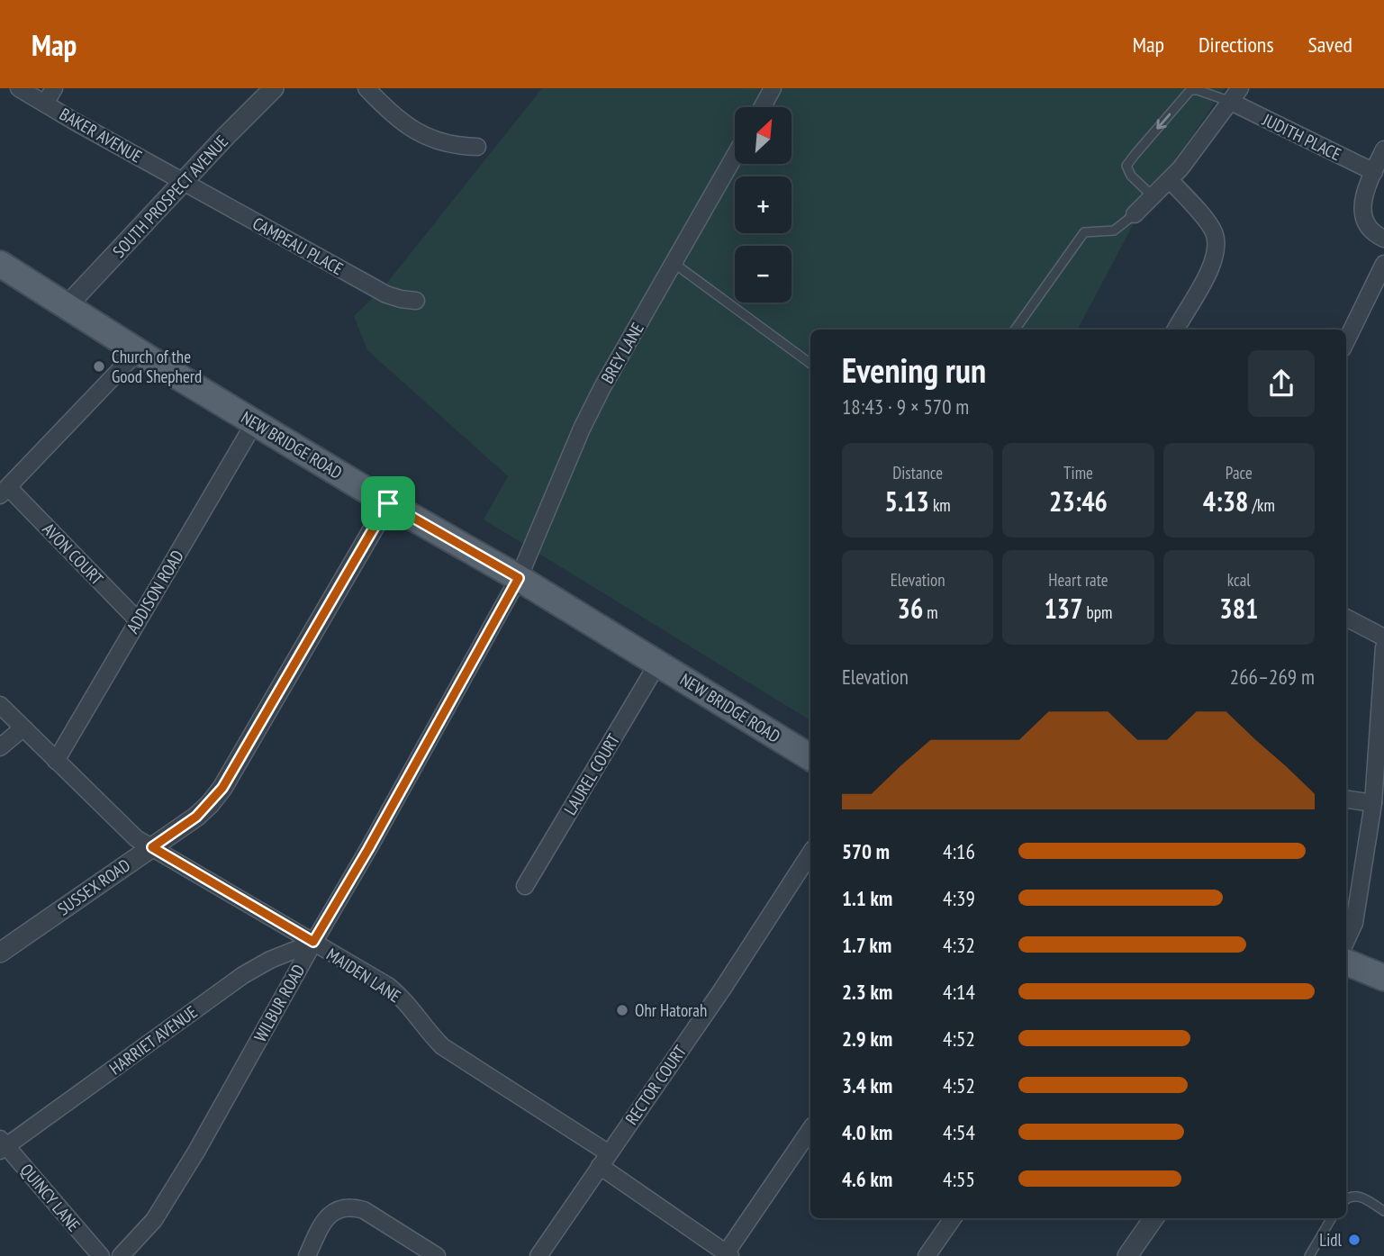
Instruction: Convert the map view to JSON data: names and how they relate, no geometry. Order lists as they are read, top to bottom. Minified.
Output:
{"streets":{"main road":["NEW BRIDGE ROAD"],"street":["BAKER AVENUE","JUDITH PLACE","SOUTH PROSPECT AVENUE","CAMPEAU PLACE","BREY LANE","AVON COURT","ADDISON ROAD","LAUREL COURT","SUSSEX ROAD","MAIDEN LANE","WILBUR ROAD","HARRIET AVENUE","RECTOR COURT","QUINCY LANE"]},"crossings":[["BAKER AVENUE","SOUTH PROSPECT AVENUE"],["BAKER AVENUE","CAMPEAU PLACE"],["SOUTH PROSPECT AVENUE","CAMPEAU PLACE"],["SOUTH PROSPECT AVENUE","NEW BRIDGE ROAD"],["BREY LANE","NEW BRIDGE ROAD"],["BREY LANE","WILBUR ROAD"],["NEW BRIDGE ROAD","ADDISON ROAD"],["NEW BRIDGE ROAD","LAUREL COURT"],["NEW BRIDGE ROAD","SUSSEX ROAD"],["NEW BRIDGE ROAD","WILBUR ROAD"],["AVON COURT","ADDISON ROAD"],["ADDISON ROAD","MAIDEN LANE"],["SUSSEX ROAD","MAIDEN LANE"],["MAIDEN LANE","WILBUR ROAD"],["MAIDEN LANE","HARRIET AVENUE"],["MAIDEN LANE","RECTOR COURT"],["WILBUR ROAD","HARRIET AVENUE"],["HARRIET AVENUE","QUINCY LANE"]],"places":["Church of the Good Shepherd","Ohr Hatorah","Lidl"],"north":"top right","page":{"header":"Map","nav":["Map","Directions","Saved"],"map_buttons":["+","−"],"heading":["Evening run","18:43 · 9 × 570 m"],"stats":[["Distance","5.13 km"],["Time","23:46"],["Pace","4:38 /km"],["Elevation","36 m"],["Heart rate","137 bpm"],["kcal","381"]],"chart":["Elevation","266–269 m"],"list":[{"name":"570 m","note":"4:16"},{"name":"1.1 km","note":"4:39"},{"name":"1.7 km","note":"4:32"},{"name":"2.3 km","note":"4:14"},{"name":"2.9 km","note":"4:52"},{"name":"3.4 km","note":"4:52"},{"name":"4.0 km","note":"4:54"},{"name":"4.6 km","note":"4:55"}]}}
